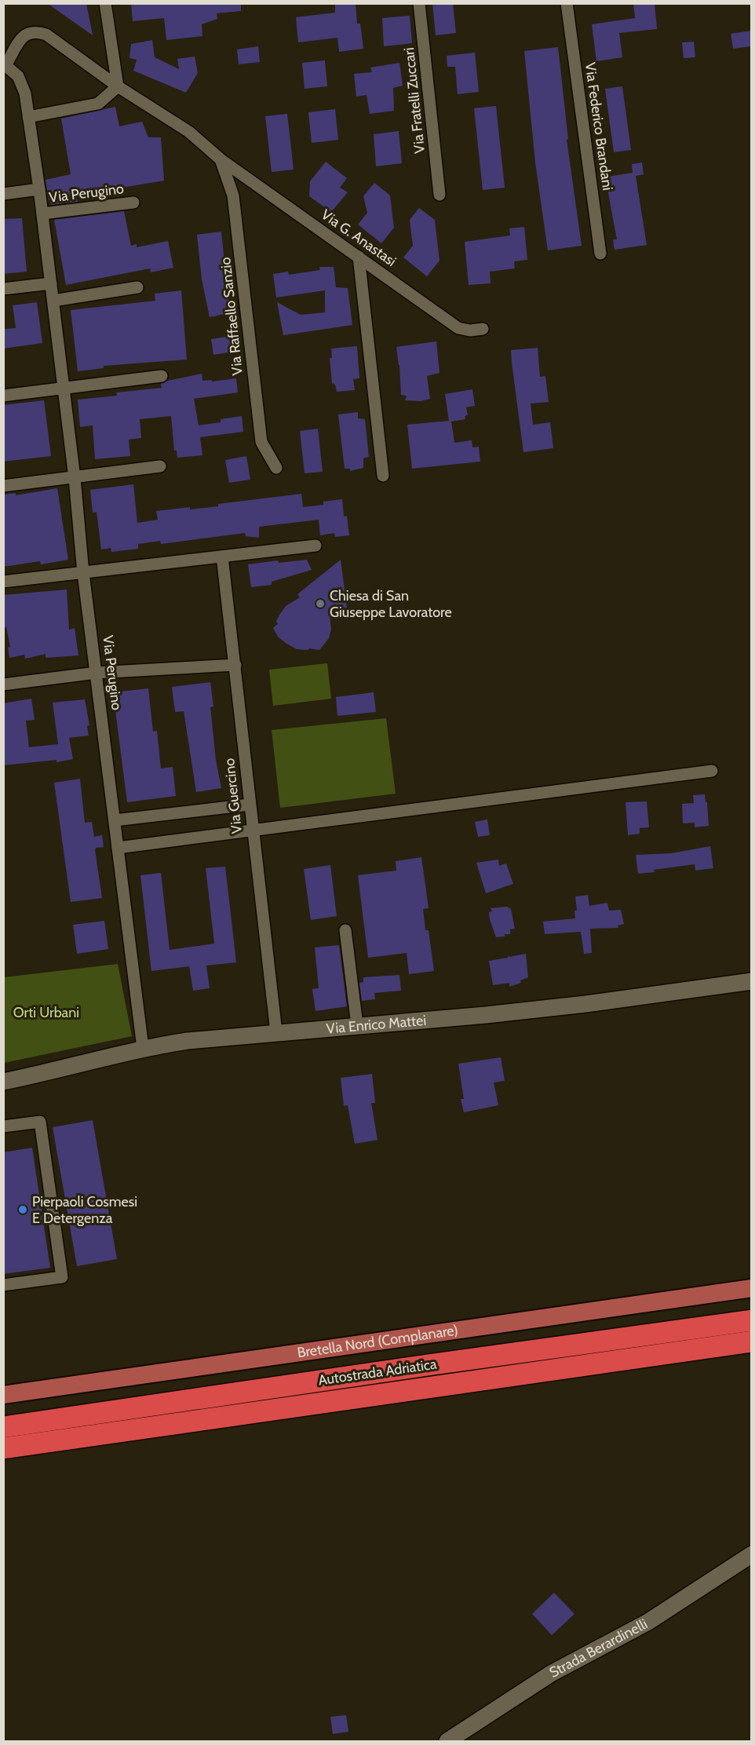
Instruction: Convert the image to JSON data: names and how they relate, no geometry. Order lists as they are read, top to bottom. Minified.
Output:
{"streets":{"highway":["Autostrada Adriatica"],"main road":["Bretella Nord (Complanare)"],"street":["Via Fratelli Zuccari","Via Federico Brandani","Via Perugino","Via G. Anastasi","Via Raffaello Sanzio","Via Guercino","Via Enrico Mattei","Strada Berardinelli"]},"crossings":[["Via Perugino","Via G. Anastasi"],["Via Perugino","Via Enrico Mattei"],["Via G. Anastasi","Via Raffaello Sanzio"],["Via Guercino","Via Enrico Mattei"]],"parks":["Orti Urbani"],"places":["Chiesa di San Giuseppe Lavoratore","Pierpaoli Cosmesi E Detergenza"]}
